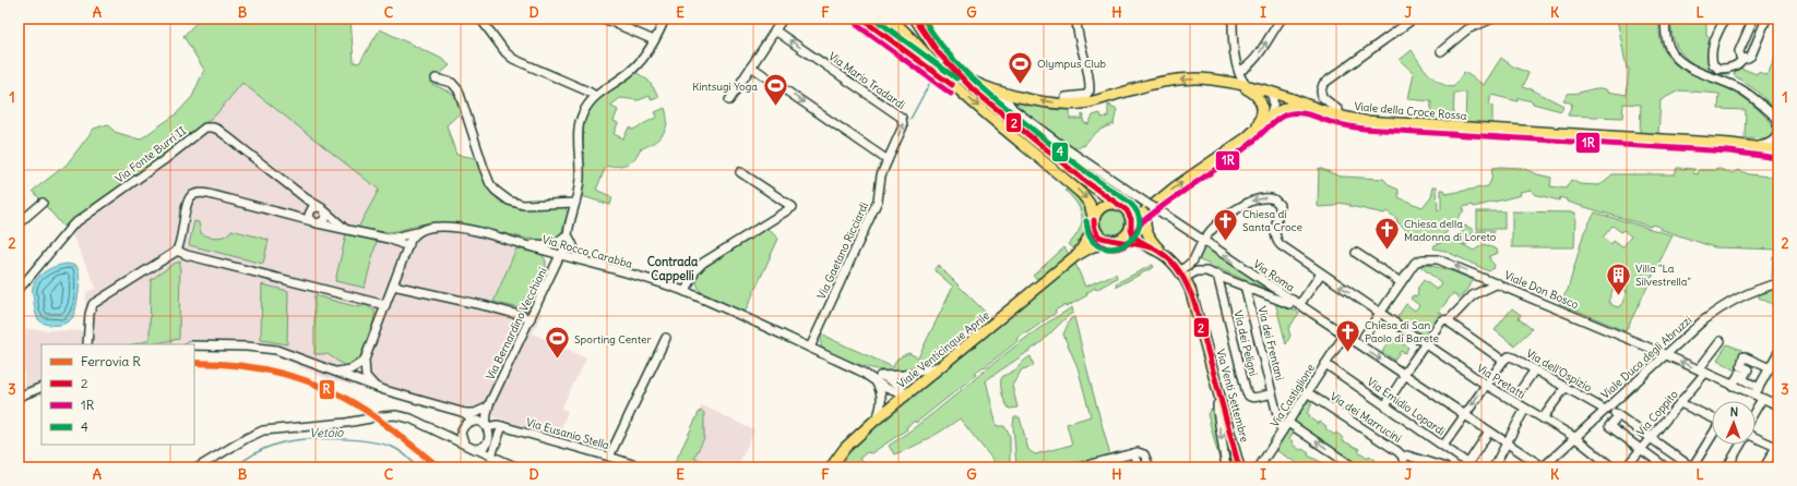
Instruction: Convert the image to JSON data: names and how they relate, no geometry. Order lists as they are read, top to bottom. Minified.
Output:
{"streets":{"main road":["Viale della Croce Rossa","Viale Venticinque Aprile","Via Venti Settembre"],"street":["Via Mario Tradardi","Via Fonte Burri II","Via Gaetano Ricciardi","Via Rocco Carabba","Via Roma","Viale Don Bosco","Via Bernardino Vecchioni","Via dei Peligni","Via dei Frentani","Viale Duca degli Abruzzi","Via dell'Ospizio","Via Pretatti","Via Castiglione","Via Emidio Lopardi","Via Coppito","Via dei Marrucini","Via Eusanio Stella"]},"crossings":[["Via Mario Tradardi","Via Gaetano Ricciardi"],["Viale della Croce Rossa","Via Roma"],["Via Fonte Burri II","Via Rocco Carabba"],["Via Gaetano Ricciardi","Via Rocco Carabba"],["Via Rocco Carabba","Via Bernardino Vecchioni"],["Via Rocco Carabba","Viale Venticinque Aprile"],["Via Roma","Viale Duca degli Abruzzi"],["Via Roma","Via Castiglione"],["Viale Don Bosco","Viale Duca degli Abruzzi"],["Viale Don Bosco","Via Coppito"],["Via Bernardino Vecchioni","Via Eusanio Stella"],["Via dei Peligni","Via dei Frentani"],["Via dei Frentani","Via Castiglione"],["Viale Venticinque Aprile","Via Venti Settembre"],["Viale Duca degli Abruzzi","Via dell'Ospizio"],["Viale Duca degli Abruzzi","Via Pretatti"],["Via Castiglione","Via Emidio Lopardi"],["Via Castiglione","Via dei Marrucini"]],"districts":["Contrada Cappelli"],"water":["Vetoio"],"places":{"sports":["Olympus Club","Kintsugi Yoga","Sporting Center"],"church":["Chiesa di Santa Croce","Chiesa della Madonna di Loreto","Chiesa di San Paolo di Barete"],"building":["Villa \"La Silvestrella\""]},"lines":["transit line 2","transit line 4","transit line 1R","rail line R"],"legend":["Ferrovia R","2","1R","4"],"north":"top","grid":{"columns":["A","B","C","D","E","F","G","H","I","J","K","L"],"rows":["1","2","3"]}}
